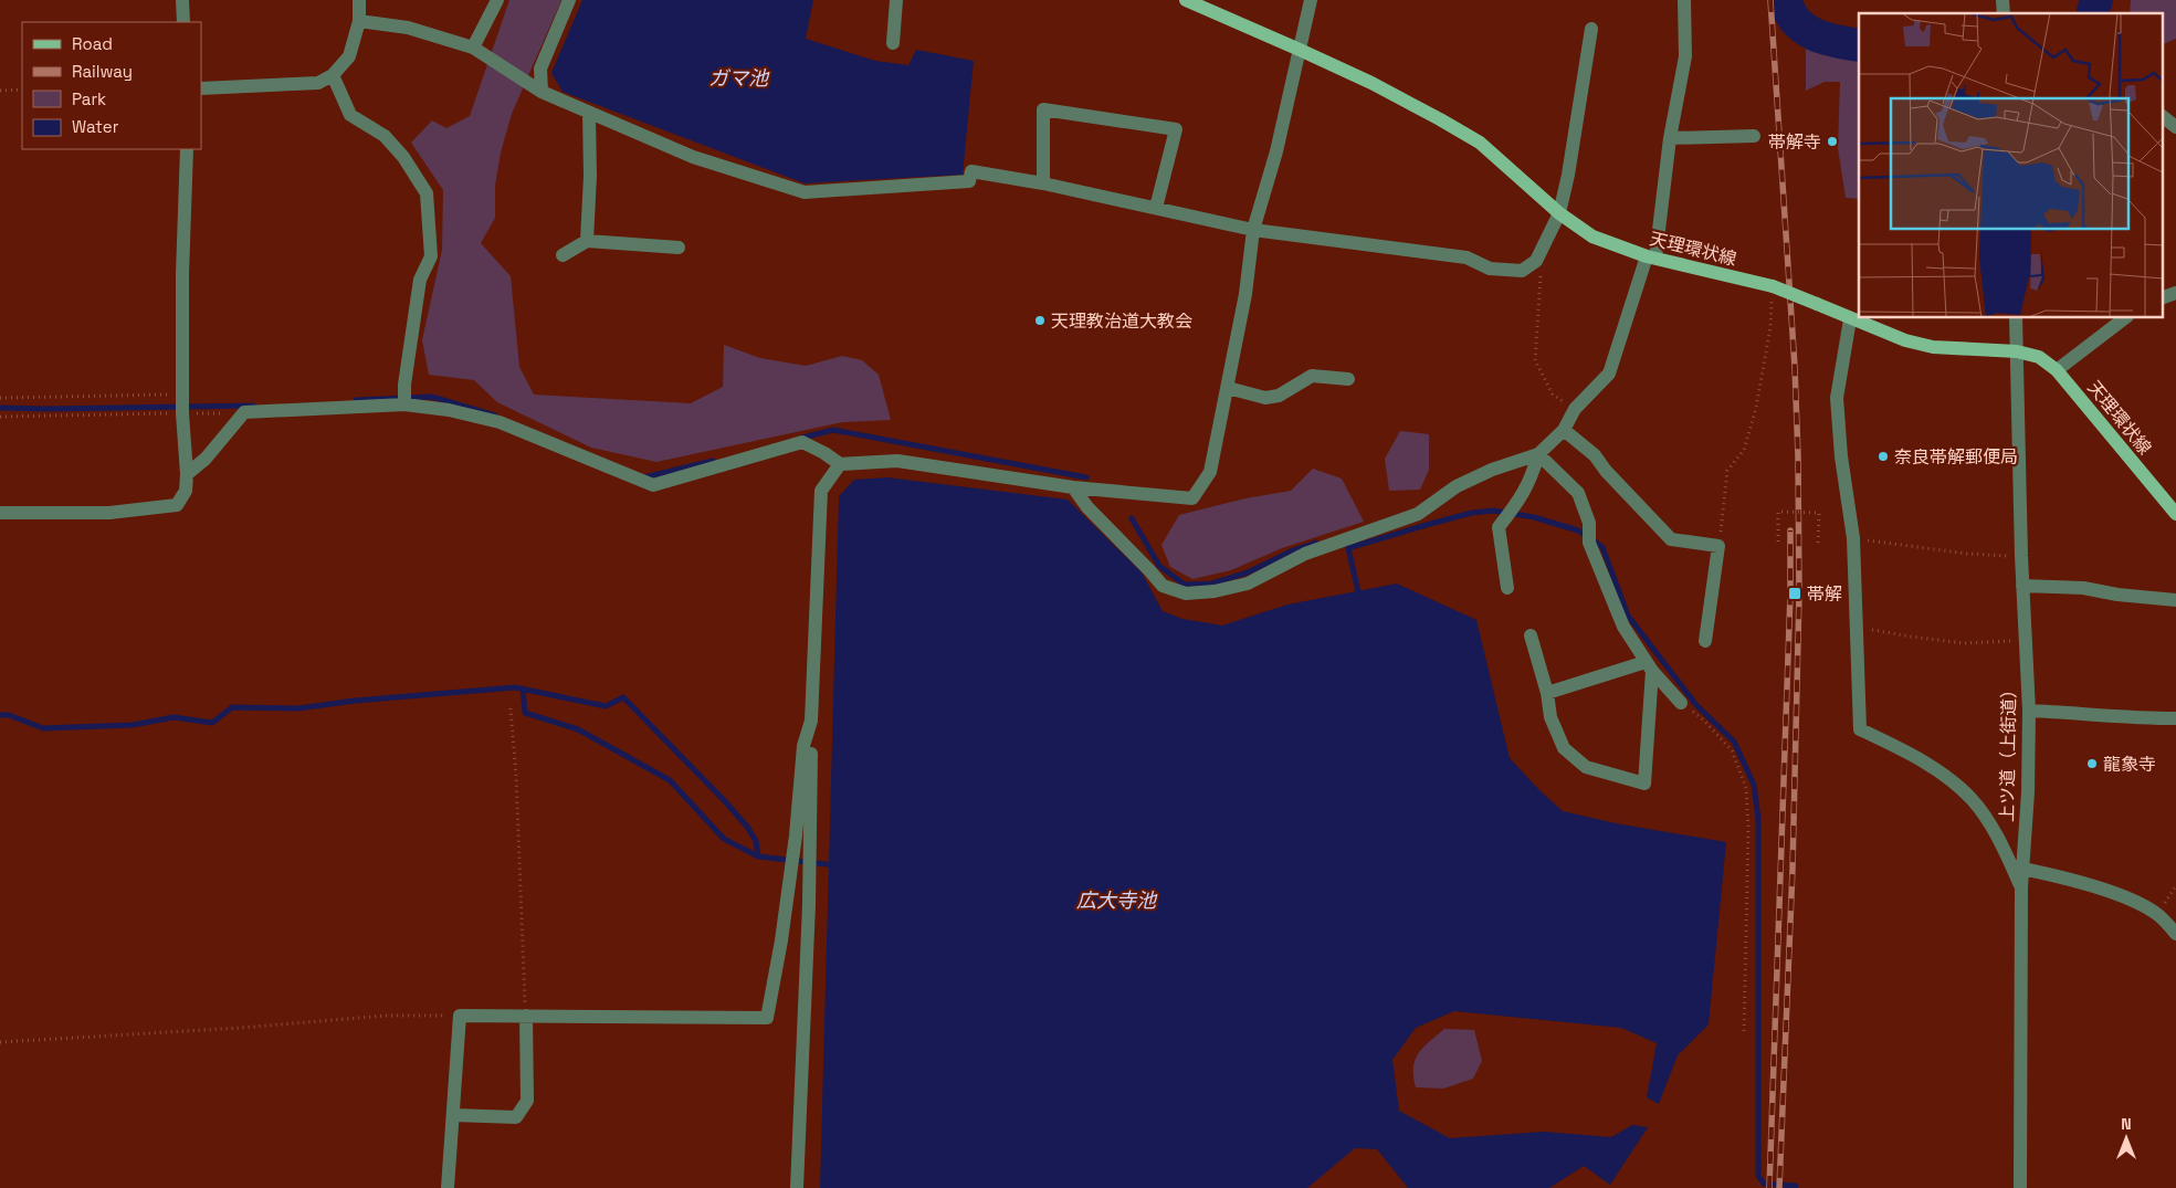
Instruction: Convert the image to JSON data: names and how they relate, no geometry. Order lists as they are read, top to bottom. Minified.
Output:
{"streets":{"main road":["天理環状線"],"street":["上ツ道（上街道）"]},"crossings":[["天理環状線","上ツ道（上街道）"]],"water":["ガマ池","広大寺池"],"places":{"other":["帯解寺","天理教治道大教会","奈良帯解郵便局","龍象寺"],"transit":["帯解"]},"legend":["Road","Railway","Park","Water"],"north":"top"}
